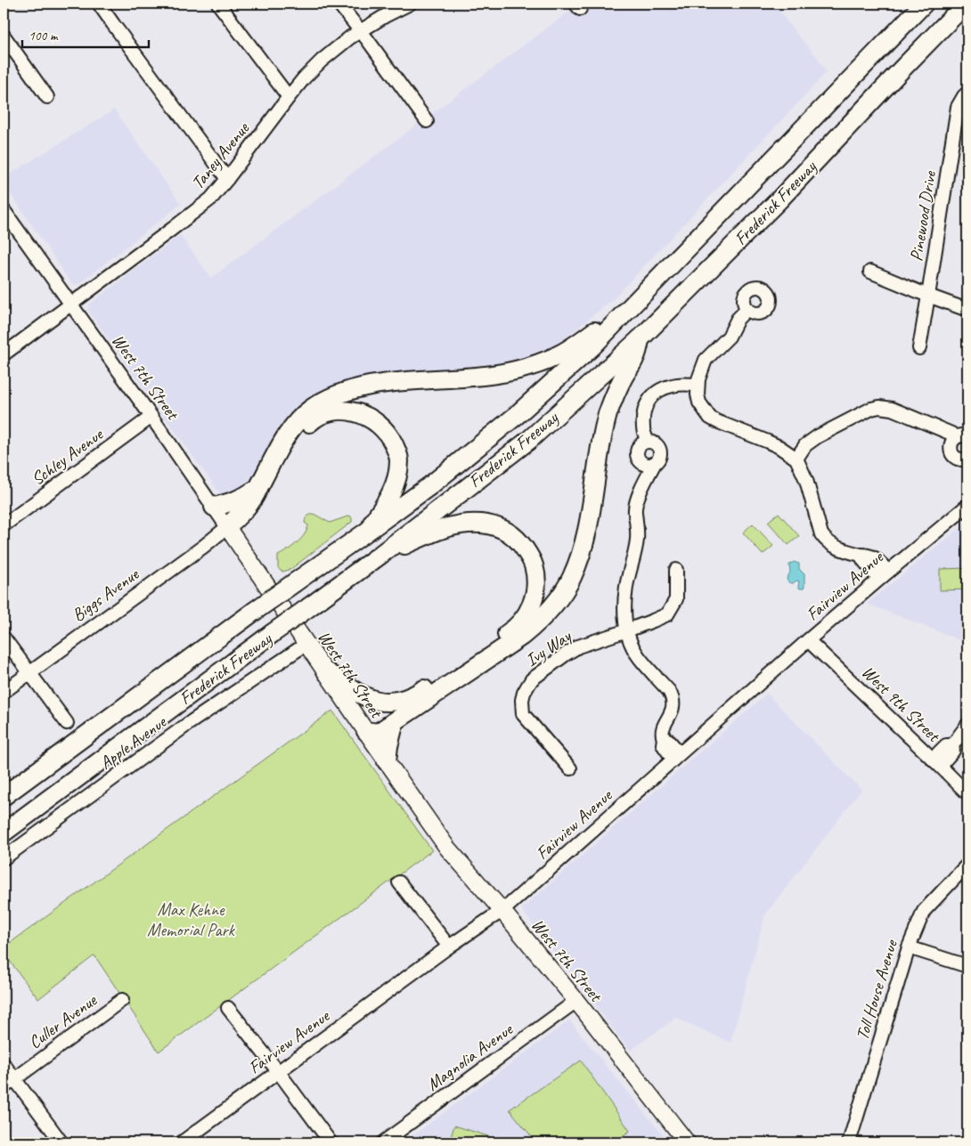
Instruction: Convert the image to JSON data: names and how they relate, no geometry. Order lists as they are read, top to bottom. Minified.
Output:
{"streets":{"highway":["Frederick Freeway"],"main road":["West 7th Street"],"street":["Taney Avenue","Pinewood Drive","Schley Avenue","Fairview Avenue","Biggs Avenue","Ivy Way","West 9th Street","Apple Avenue","Toll House Avenue","Culler Avenue","Magnolia Avenue"]},"crossings":[["Taney Avenue","West 7th Street"],["West 7th Street","Schley Avenue"],["West 7th Street","Fairview Avenue"],["West 7th Street","Biggs Avenue"],["West 7th Street","Apple Avenue"],["West 7th Street","Magnolia Avenue"],["Fairview Avenue","West 9th Street"]],"parks":["Max Kehne Memorial Park"],"scale_bar":"100 m"}
